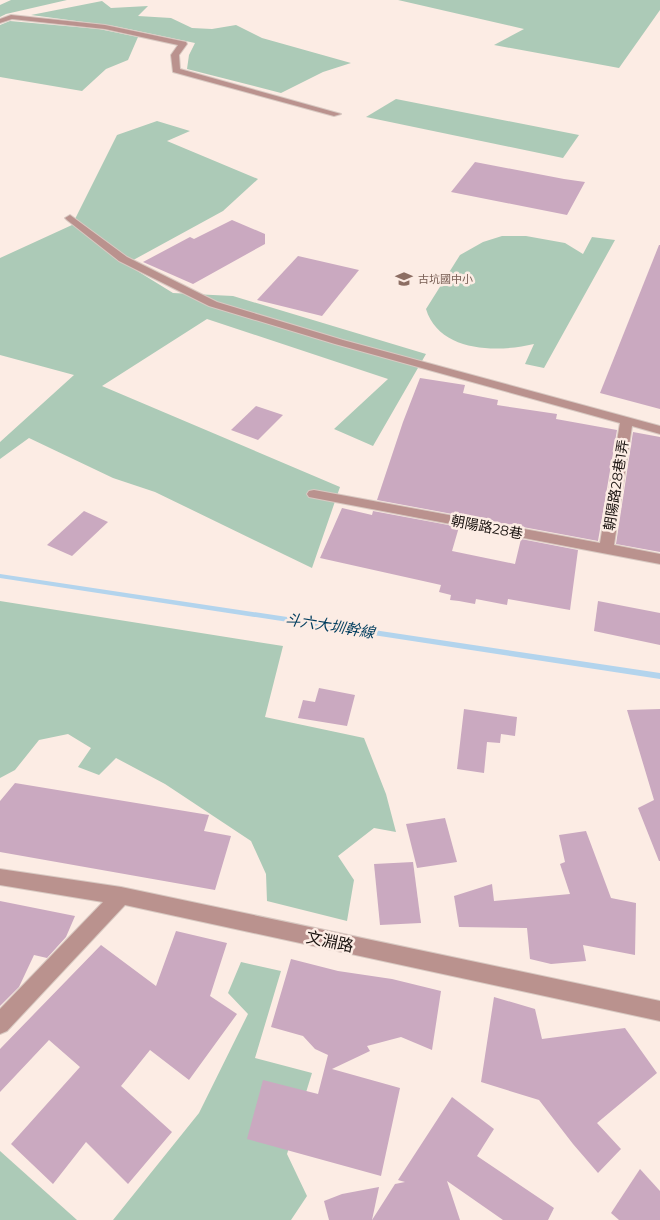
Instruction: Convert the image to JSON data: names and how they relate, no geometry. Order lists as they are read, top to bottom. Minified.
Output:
{"streets":{"street":["朝陽路28巷1弄","朝陽路28巷","文淵路"]},"crossings":[["朝陽路28巷1弄","朝陽路28巷"]],"water":["斗六大圳幹線"],"places":{"school or university":["古坑國中小"]}}
